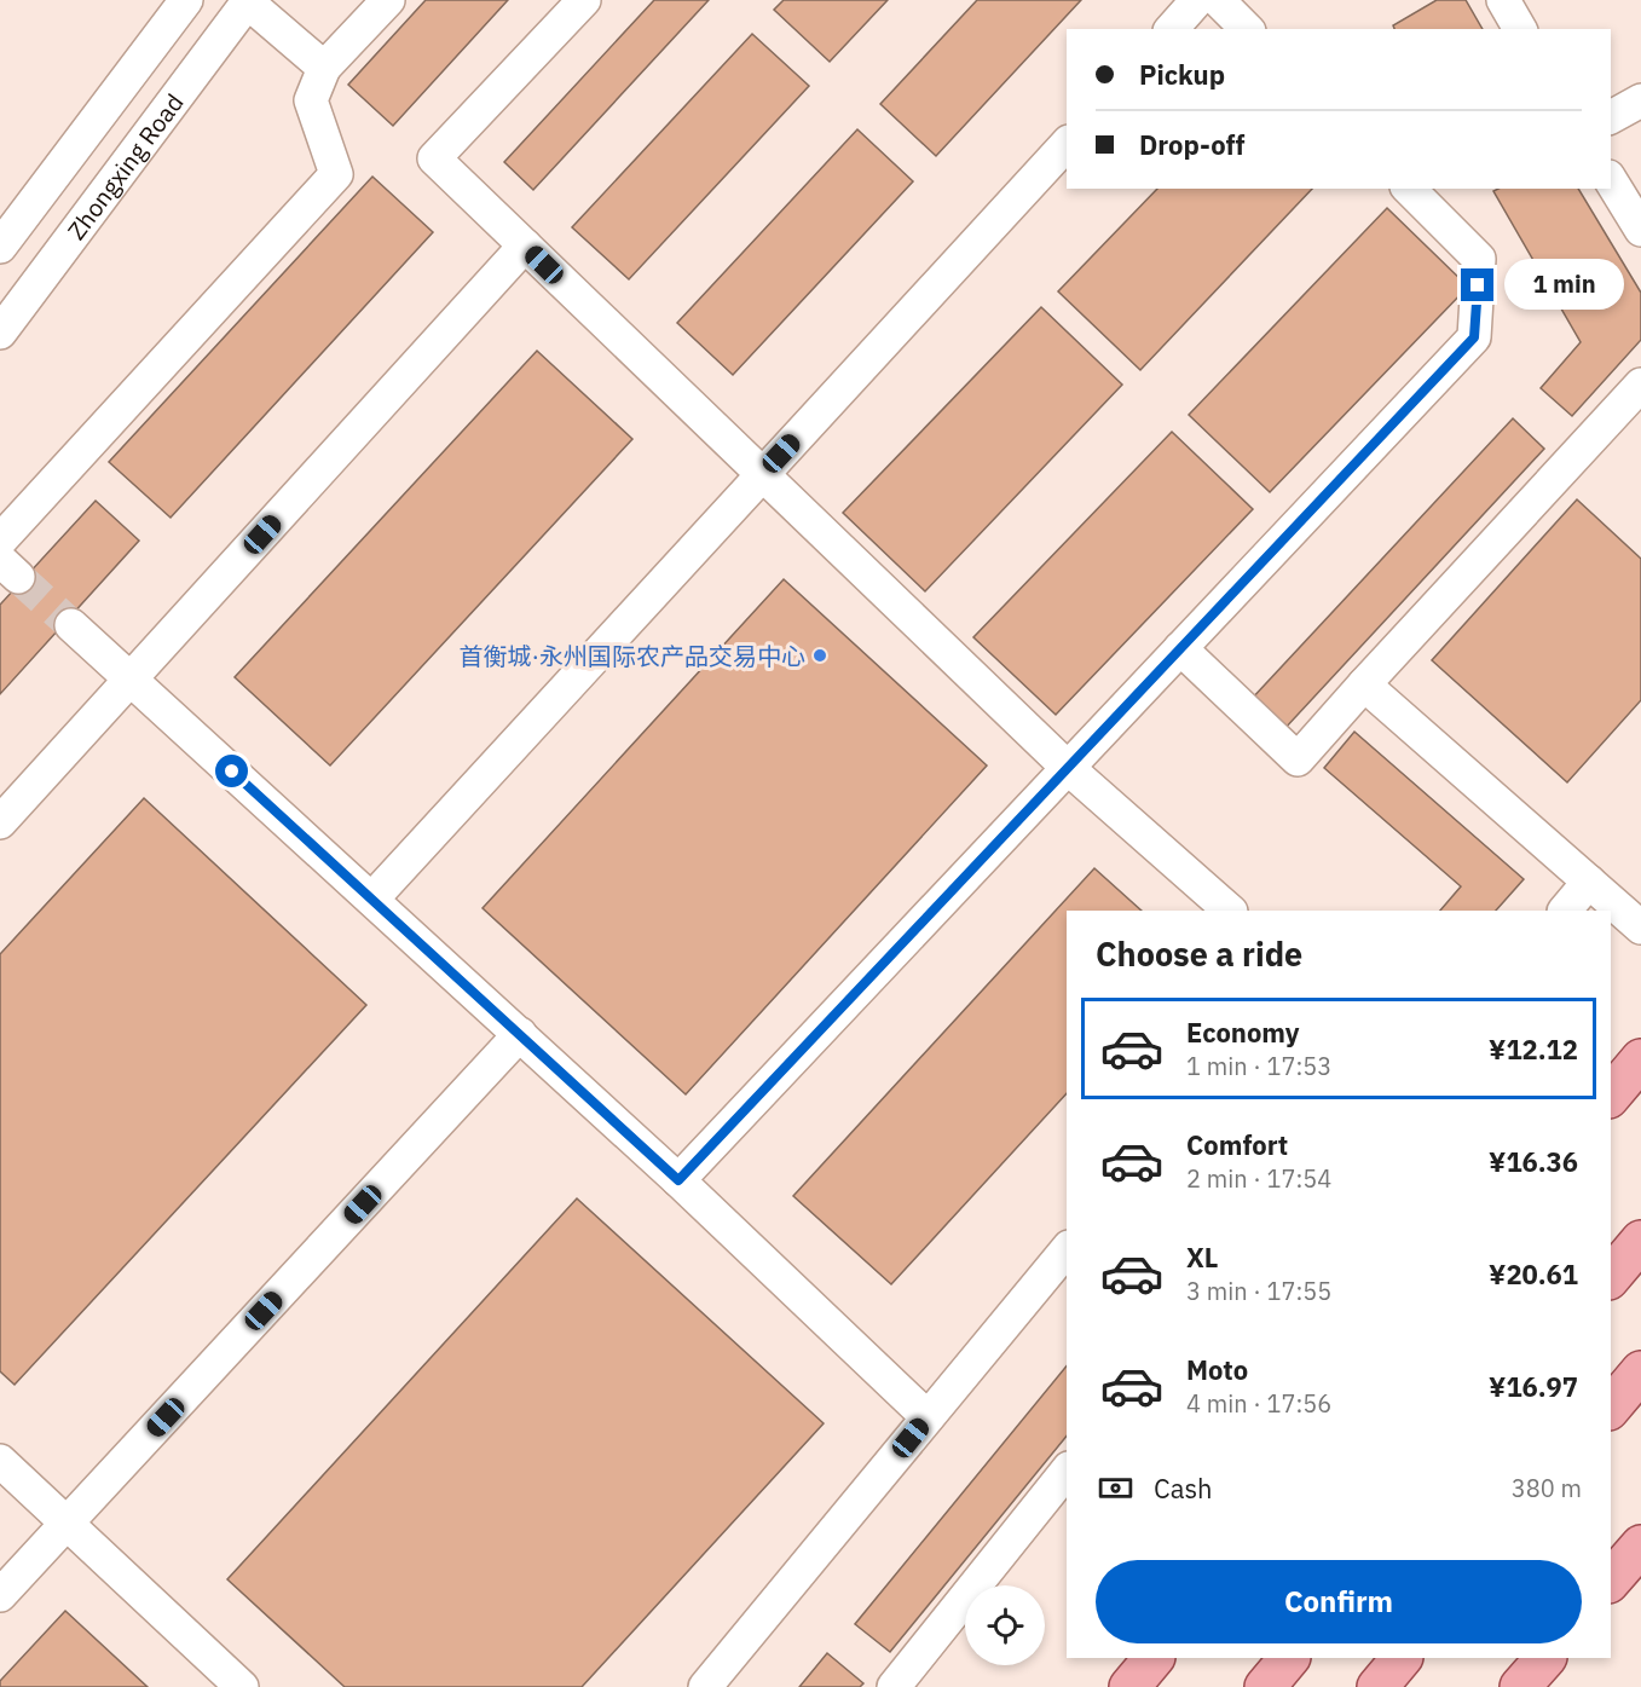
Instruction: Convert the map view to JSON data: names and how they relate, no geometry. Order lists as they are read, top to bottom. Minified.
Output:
{"streets":{"street":["Zhongxing Road"]},"places":["首衡城·永州国际农产品交易中心"],"page":{"banner":["Pickup","Drop-off"],"bubble":"1 min","heading":"Choose a ride","list":[{"name":"Economy","note":"1 min · 17:53","value":"¥12.12"},{"name":"Comfort","note":"2 min · 17:54","value":"¥16.36"},{"name":"XL","note":"3 min · 17:55","value":"¥20.61"},{"name":"Moto","note":"4 min · 17:56","value":"¥16.97"}],"pay":["Cash","380 m"],"buttons":"Confirm"}}
